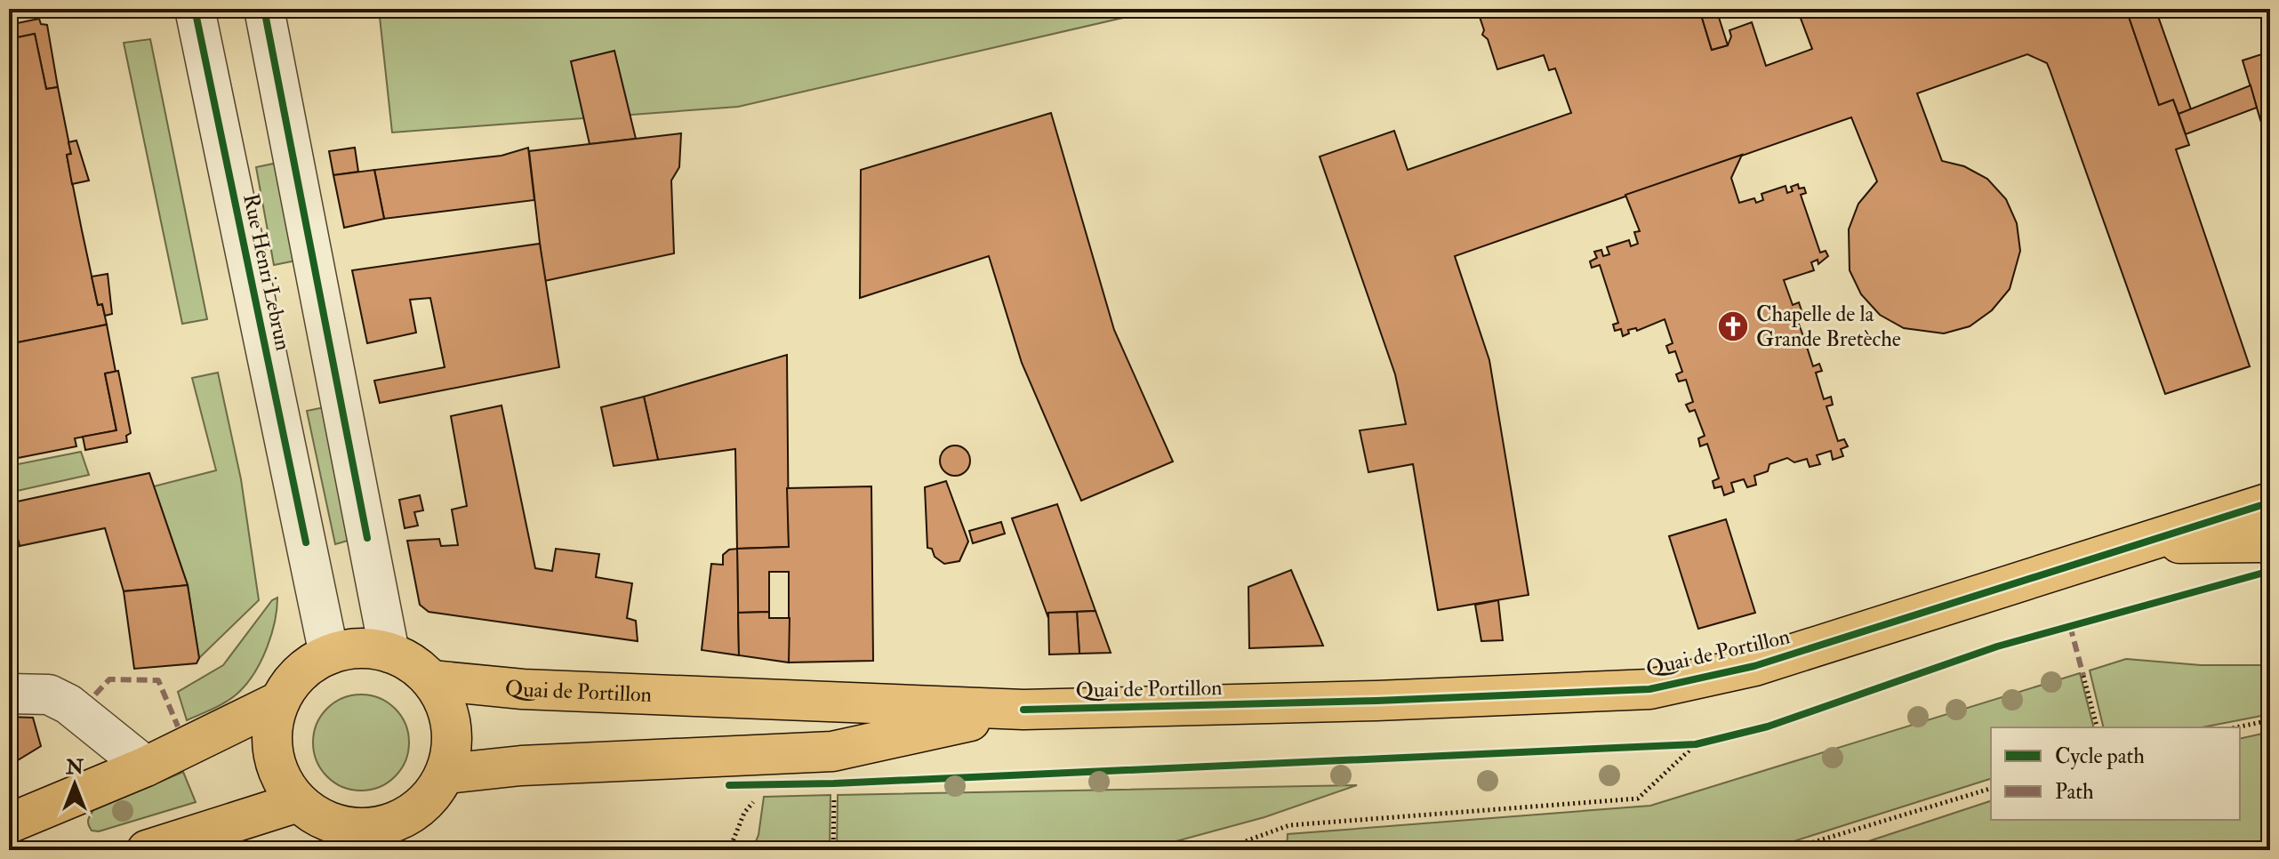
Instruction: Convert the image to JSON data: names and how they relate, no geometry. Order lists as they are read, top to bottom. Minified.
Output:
{"streets":{"main road":["Quai de Portillon"],"street":["Rue Henri Lebrun"]},"crossings":[["Rue Henri Lebrun","Quai de Portillon"]],"places":{"church":["Chapelle de la Grande Bretèche"]},"legend":["Cycle path","Path"],"north":"top"}
